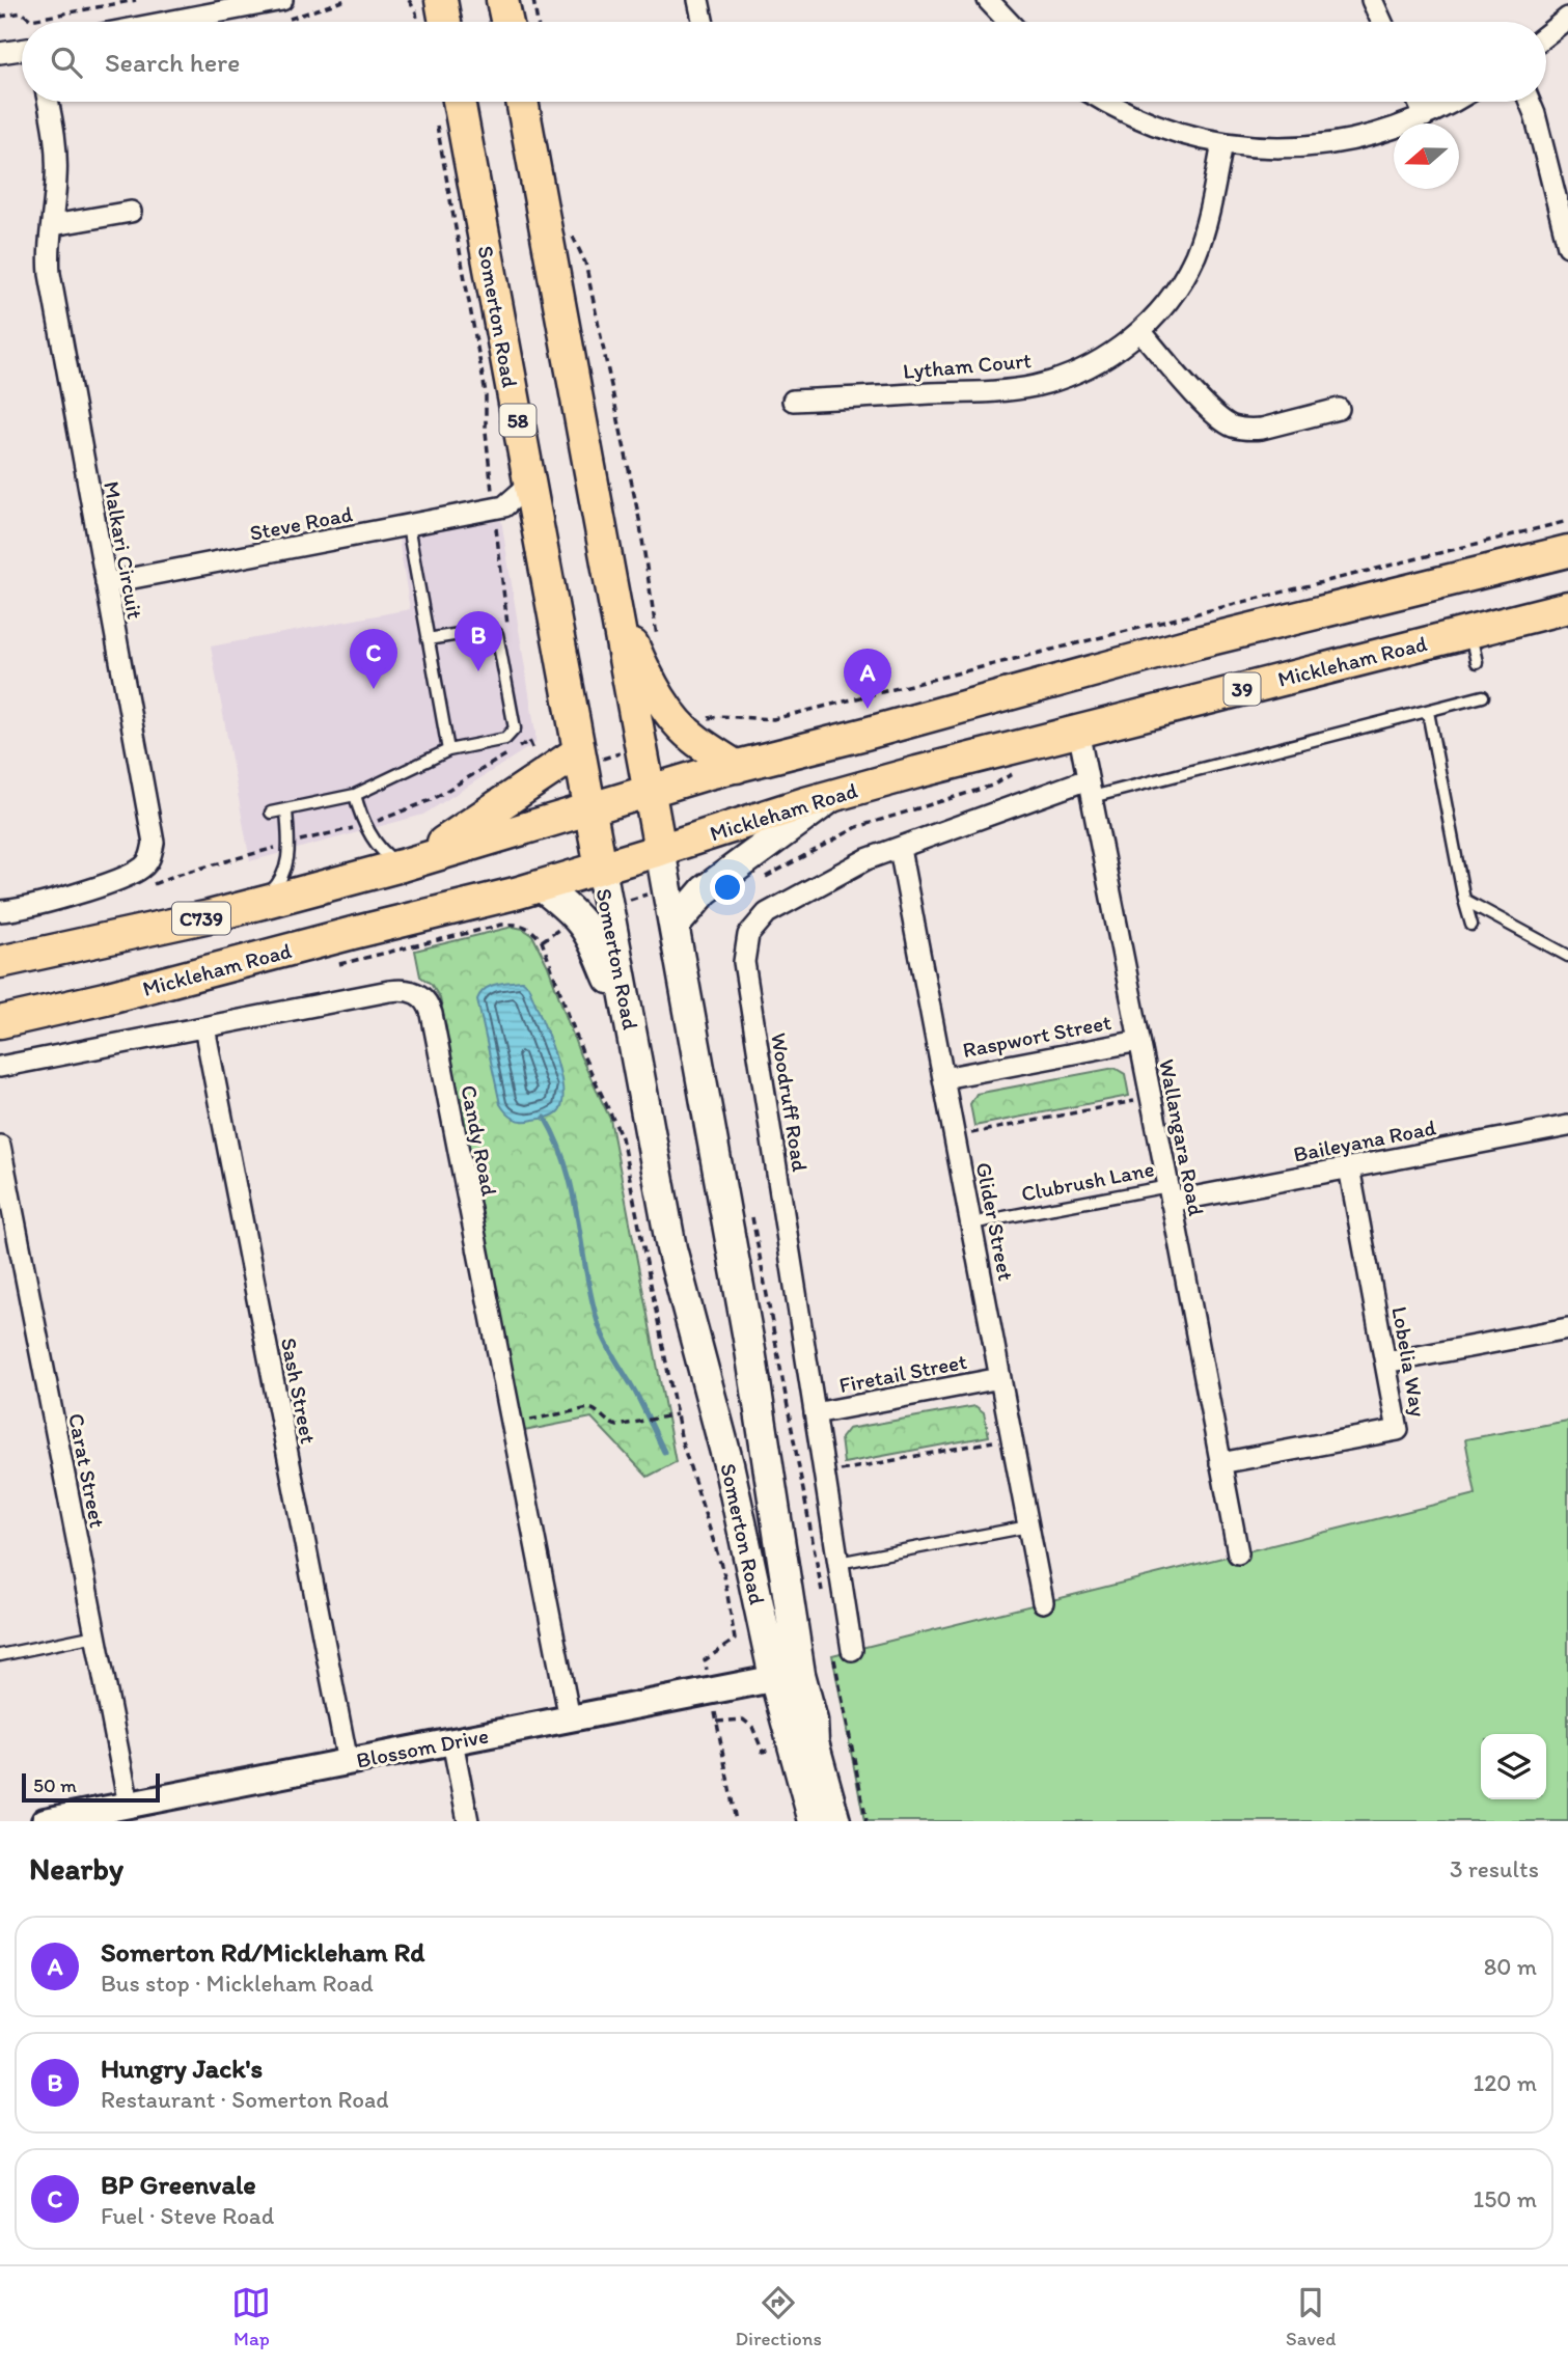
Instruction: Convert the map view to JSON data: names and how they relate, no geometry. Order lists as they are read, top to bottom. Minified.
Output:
{"streets":{"main road":["Somerton Road","58","Mickleham Road","39","C739"],"street":["Lytham Court","Steve Road","Malkari Circuit","Raspwort Street","Woodruff Road","Wallangara Road","Candy Road","Baileyana Road","Glider Street","Lobelia Way","Firetail Street","Sash Street","Carat Street","Blossom Drive"],"lane":["Clubrush Lane"]},"crossings":[["Somerton Road","Mickleham Road"],["Somerton Road","C739"],["Somerton Road","Blossom Drive"],["Steve Road","Malkari Circuit"],["Mickleham Road","Wallangara Road"],["Raspwort Street","Wallangara Road"],["Raspwort Street","Glider Street"],["Woodruff Road","Wallangara Road"],["Woodruff Road","Glider Street"],["Woodruff Road","Firetail Street"],["Wallangara Road","Baileyana Road"],["Wallangara Road","Clubrush Lane"],["Wallangara Road","Lobelia Way"],["Candy Road","Sash Street"],["Candy Road","Blossom Drive"],["Baileyana Road","Clubrush Lane"],["Baileyana Road","Lobelia Way"],["Clubrush Lane","Glider Street"],["Glider Street","Firetail Street"],["Sash Street","Blossom Drive"],["Carat Street","Blossom Drive"]],"scale_bar":"50 m","north":"left","page":{"search":"Search here","pins":["B","C","A"],"scale":"50 m","heading":["Nearby","3 results"],"list":[{"mark":"A","name":"Somerton Rd/Mickleham Rd","note":"Bus stop · Mickleham Road","value":"80 m"},{"mark":"B","name":"Hungry Jack's","note":"Restaurant · Somerton Road","value":"120 m"},{"mark":"C","name":"BP Greenvale","note":"Fuel · Steve Road","value":"150 m"}],"nav":["Map","Directions","Saved"]}}
